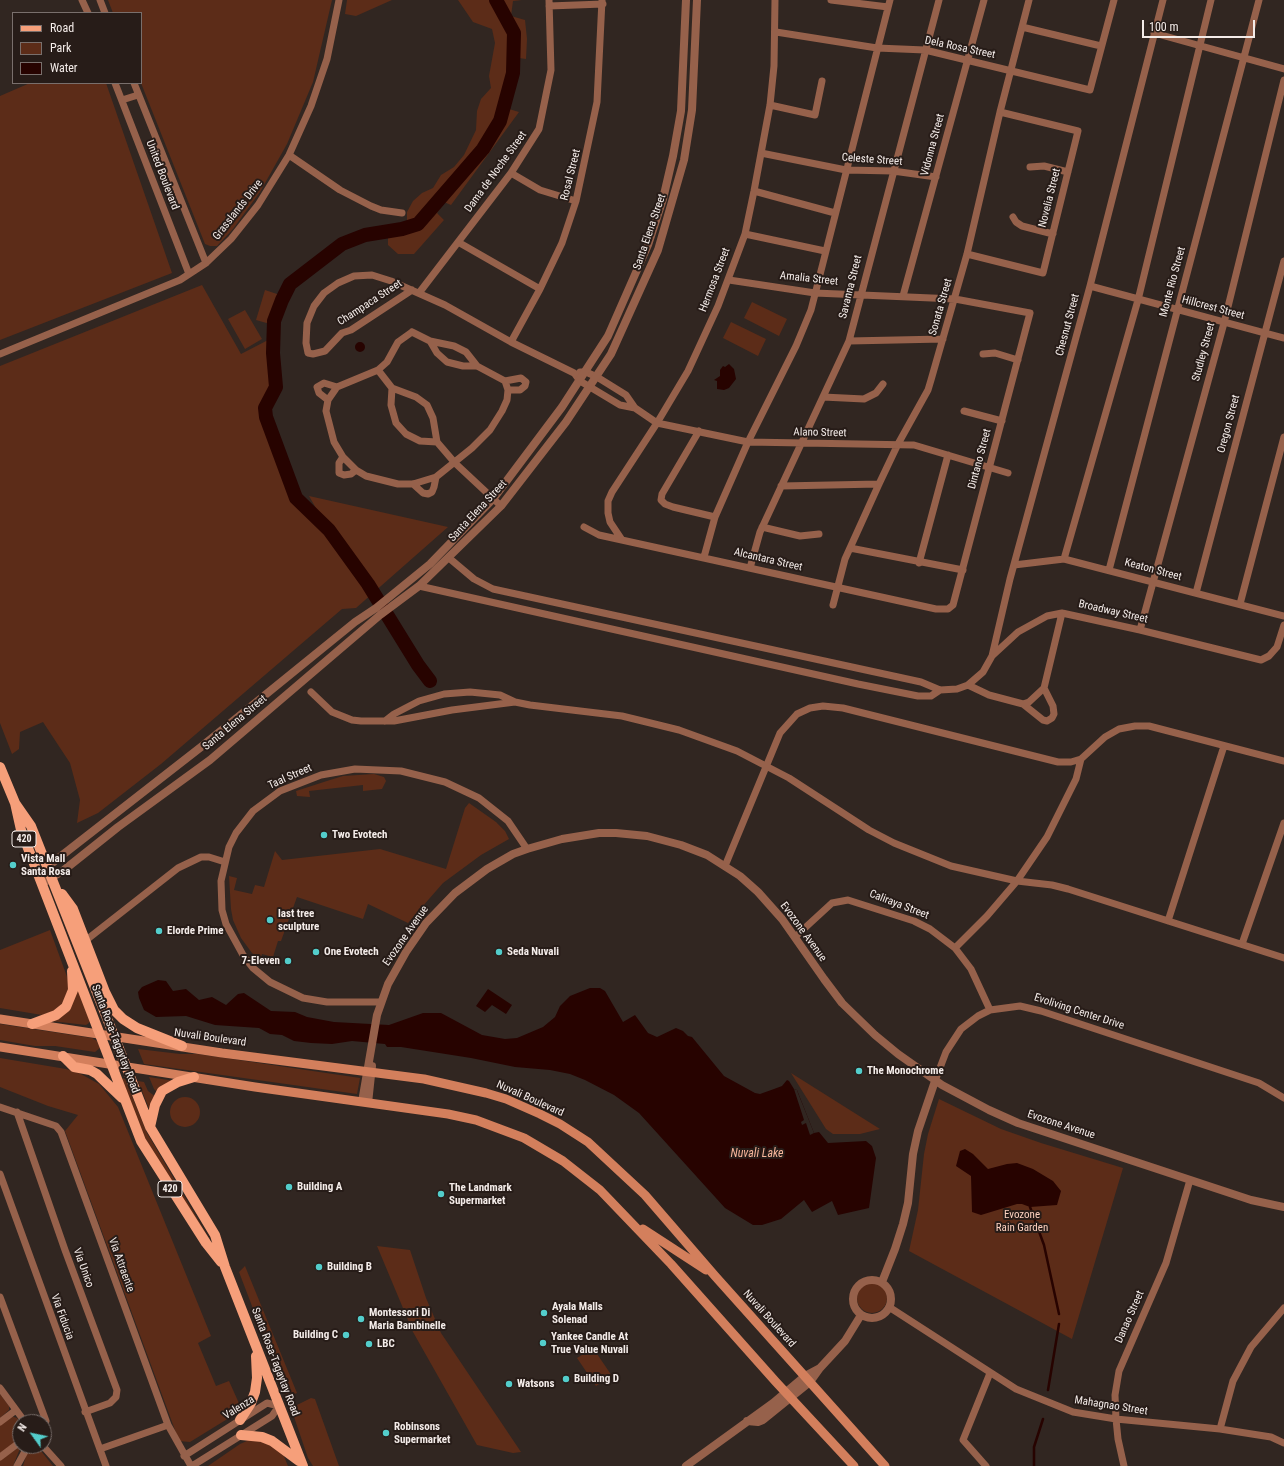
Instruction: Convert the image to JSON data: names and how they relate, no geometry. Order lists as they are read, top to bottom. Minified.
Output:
{"streets":{"main road":["420","Nuvali Boulevard","Santa Rosa-Tagaytay Road"],"street":["Dela Rosa Street","Vidonna Street","Celeste Street","Dama de Noche Street","United Boulevard","Rosal Street","Novelia Street","Grasslands Drive","Santa Elena Street","Amalia Street","Hermosa Street","Monte Rio Street","Savanna Street","Champaca Street","Sonata Street","Hillcrest Street","Chesnut Street","Studley Street","Oregon Street","Alano Street","Dintano Street","Alcantara Street","Keaton Street","Broadway Street","Taal Street","Caliraya Street","Evozone Avenue","Evoliving Center Drive","Via Attraente","Via Unico","Via Fiducia","Danao Street","Mahagnao Street","Valenza"]},"crossings":[["Dela Rosa Street","Vidonna Street"],["Dela Rosa Street","Hermosa Street"],["Dela Rosa Street","Savanna Street"],["Dela Rosa Street","Sonata Street"],["Vidonna Street","Celeste Street"],["Vidonna Street","Amalia Street"],["Celeste Street","Hermosa Street"],["Celeste Street","Savanna Street"],["United Boulevard","Grasslands Drive"],["Novelia Street","Sonata Street"],["Santa Elena Street","Broadway Street"],["Santa Elena Street","Santa Rosa-Tagaytay Road"],["Amalia Street","Hermosa Street"],["Amalia Street","Savanna Street"],["Amalia Street","Sonata Street"],["Amalia Street","Dintano Street"],["Hermosa Street","Alano Street"],["Hermosa Street","Alcantara Street"],["Monte Rio Street","Hillcrest Street"],["Monte Rio Street","Keaton Street"],["Savanna Street","Alano Street"],["Savanna Street","Alcantara Street"],["Sonata Street","Alano Street"],["Sonata Street","Alcantara Street"],["Hillcrest Street","Chesnut Street"],["Hillcrest Street","Studley Street"],["Hillcrest Street","Oregon Street"],["Chesnut Street","Keaton Street"],["Chesnut Street","Broadway Street"],["Studley Street","Keaton Street"],["Studley Street","Broadway Street"],["Oregon Street","Keaton Street"],["Alano Street","Dintano Street"],["Dintano Street","Alcantara Street"],["Taal Street","Evozone Avenue"],["Caliraya Street","Evozone Avenue"],["Caliraya Street","Evoliving Center Drive"],["Evozone Avenue","Evoliving Center Drive"],["Evozone Avenue","Nuvali Boulevard"],["Evozone Avenue","Danao Street"],["Evoliving Center Drive","Mahagnao Street"],["Nuvali Boulevard","Santa Rosa-Tagaytay Road"],["Santa Rosa-Tagaytay Road","Valenza"],["Via Attraente","Via Unico"],["Via Attraente","Valenza"],["Via Unico","Via Fiducia"],["Danao Street","Mahagnao Street"]],"water":["Nuvali Lake"],"parks":["Evozone Rain Garden"],"places":["Two Evotech","Vista Mall Santa Rosa","last tree sculpture","Elorde Prime","One Evotech","Seda Nuvali","7-Eleven","The Monochrome","Building A","The Landmark Supermarket","Building B","Ayala Malls Solenad","Montessori Di Maria Bambinelle","Building C","Yankee Candle At True Value Nuvali","LBC","Building D","Watsons","Robinsons Supermarket"],"legend":["Road","Park","Water"],"scale_bar":"100 m","north":"top left"}
